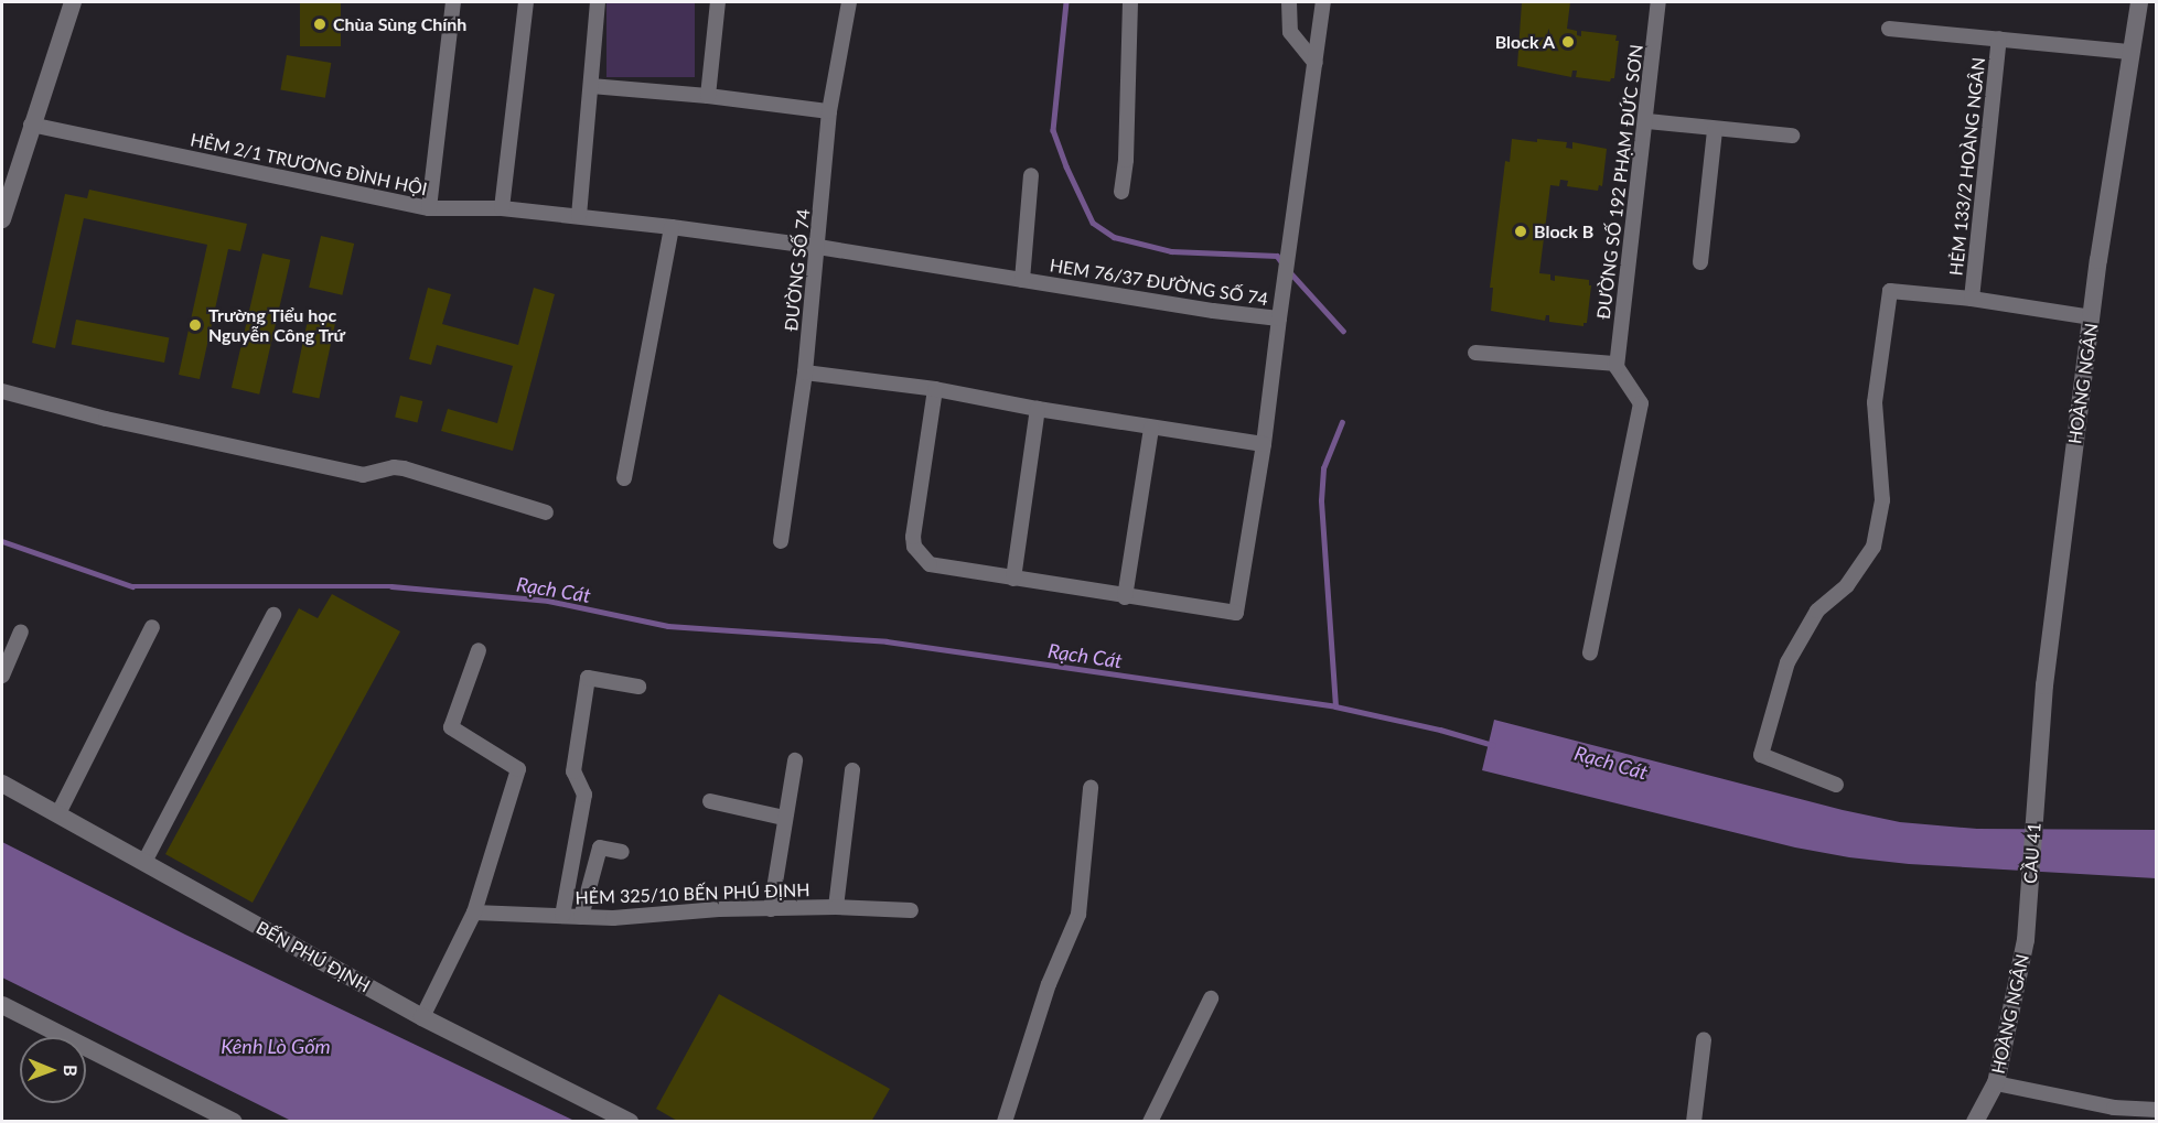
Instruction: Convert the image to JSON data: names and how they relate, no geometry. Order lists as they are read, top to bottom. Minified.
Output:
{"streets":{"street":["HẺM 2/1 TRƯƠNG ĐÌNH HỘI","HẺM 133/2 HOÀNG NGÂN","ĐƯỜNG SỐ 192 PHẠM ĐỨC SƠN","ĐƯỜNG SỐ 74","HEM 76/37 ĐƯỜNG SỐ 74","HOÀNG NGÂN","CẦU 41","HẺM 325/10 BẾN PHÚ ĐỊNH","BẾN PHÚ ĐỊNH"]},"crossings":[["HẺM 2/1 TRƯƠNG ĐÌNH HỘI","ĐƯỜNG SỐ 74"],["HẺM 2/1 TRƯƠNG ĐÌNH HỘI","HEM 76/37 ĐƯỜNG SỐ 74"],["ĐƯỜNG SỐ 74","HEM 76/37 ĐƯỜNG SỐ 74"],["HOÀNG NGÂN","CẦU 41"]],"water":["Rạch Cát","Kênh Lò Gốm"],"places":["Chùa Sùng Chính","Block A","Block B","Trường Tiểu học Nguyễn Công Trứ"],"north":"right"}
